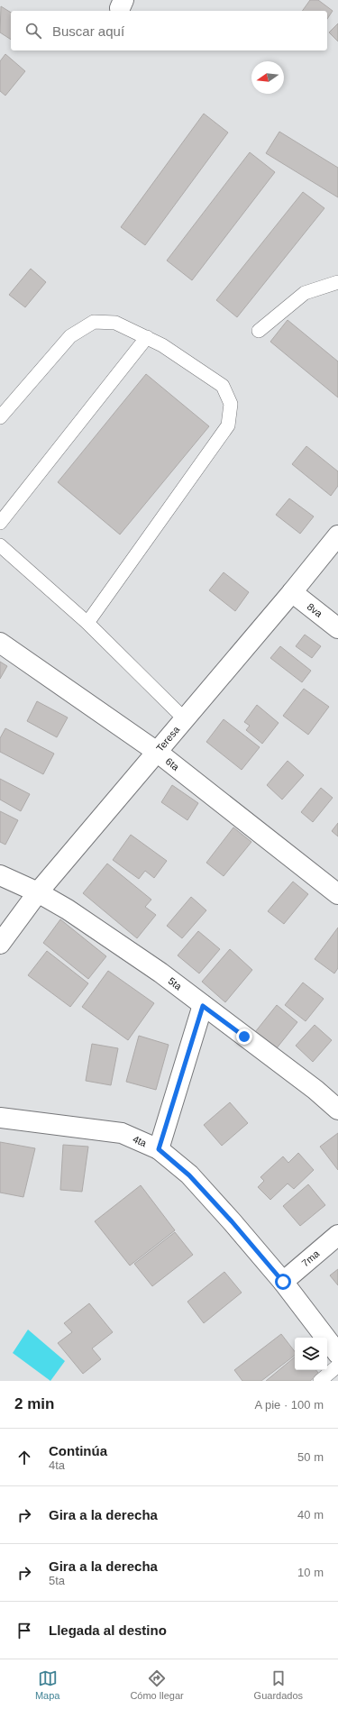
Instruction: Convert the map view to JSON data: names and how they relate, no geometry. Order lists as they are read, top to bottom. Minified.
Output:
{"streets":{"street":["8va","Teresa","6ta","5ta","4ta","7ma"]},"crossings":[["8va","Teresa"],["Teresa","6ta"],["Teresa","5ta"],["4ta","7ma"]],"north":"left","page":{"search":"Buscar aquí","heading":["2 min","A pie · 100 m"],"list":[["Continúa","4ta","50 m"],["Gira a la derecha","40 m"],["Gira a la derecha","5ta","10 m"],"Llegada al destino"],"nav":["Mapa","Cómo llegar","Guardados"]}}
